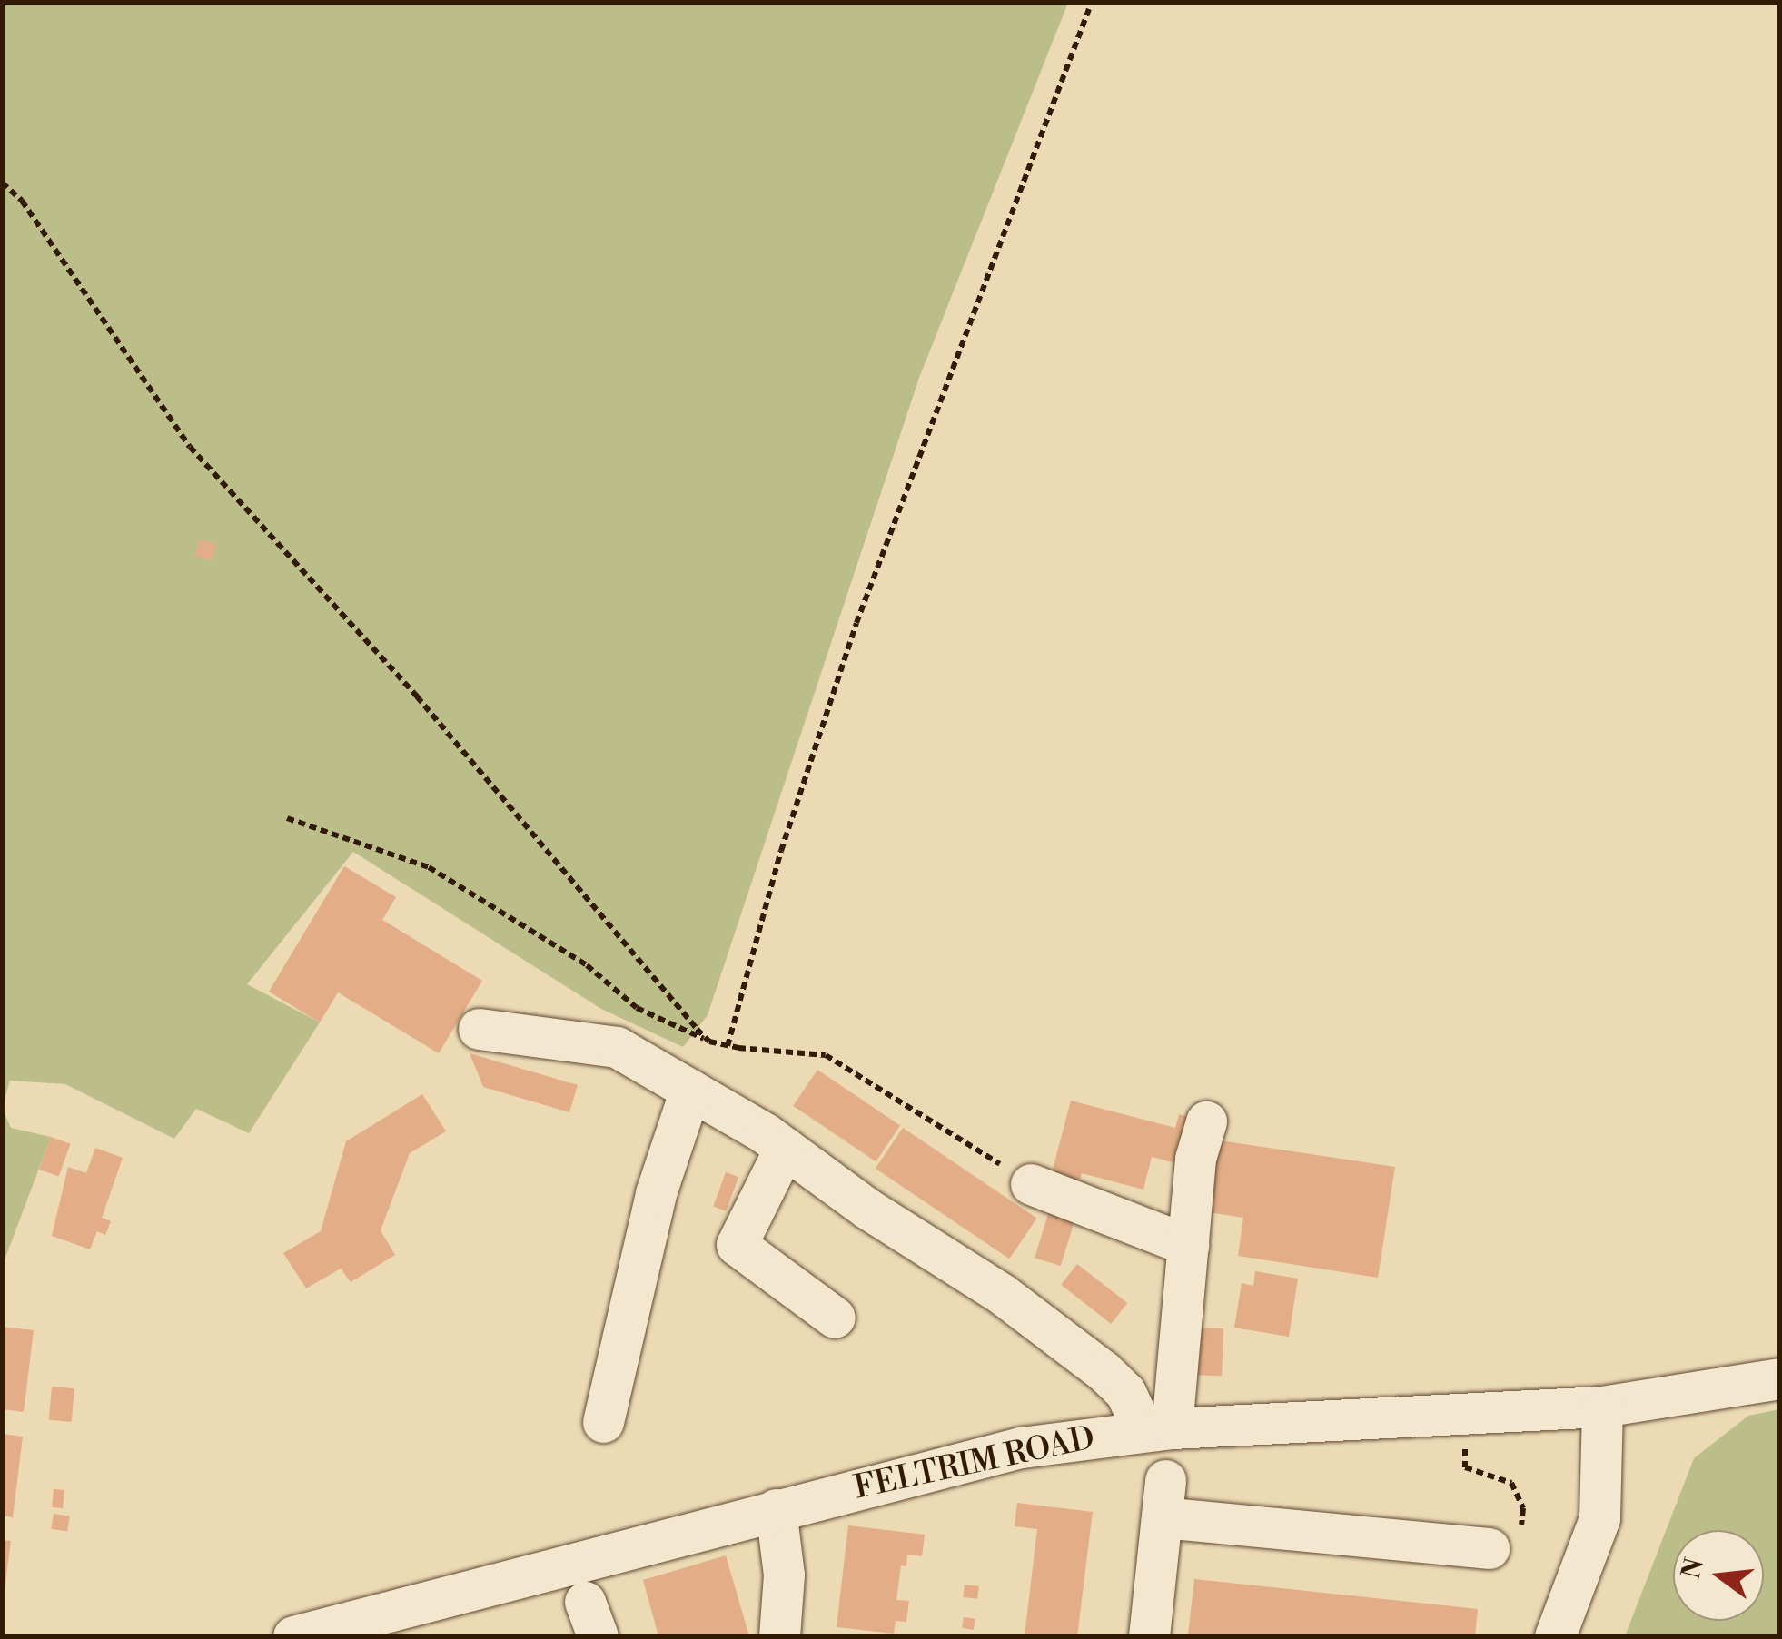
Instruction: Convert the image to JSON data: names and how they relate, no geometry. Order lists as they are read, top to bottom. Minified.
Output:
{"streets":{"street":["FELTRIM ROAD"]},"north":"left"}
